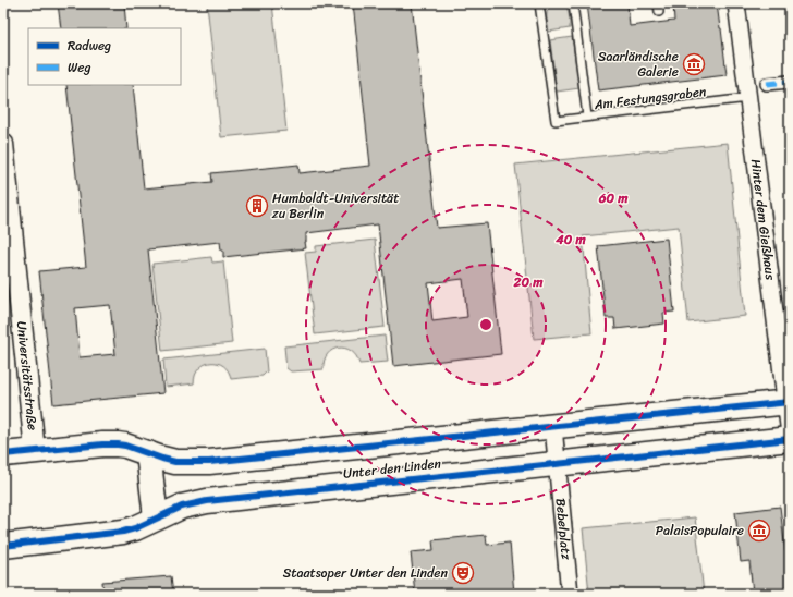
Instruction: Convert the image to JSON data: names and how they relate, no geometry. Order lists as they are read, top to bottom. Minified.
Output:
{"streets":{"main road":["Unter den Linden"],"street":["Hinter dem Gießhaus","Universitätsstraße","Bebelplatz"],"lane":["Am Festungsgraben"]},"crossings":[["Am Festungsgraben","Hinter dem Gießhaus"],["Hinter dem Gießhaus","Unter den Linden"],["Universitätsstraße","Unter den Linden"],["Unter den Linden","Bebelplatz"]],"places":{"museum":["Saarländische Galerie","PalaisPopulaire"],"building":["Humboldt-Universität zu Berlin"],"theatre":["Staatsoper Unter den Linden"]},"legend":["Radweg","Weg"],"rings":["60 m","40 m","20 m"]}
